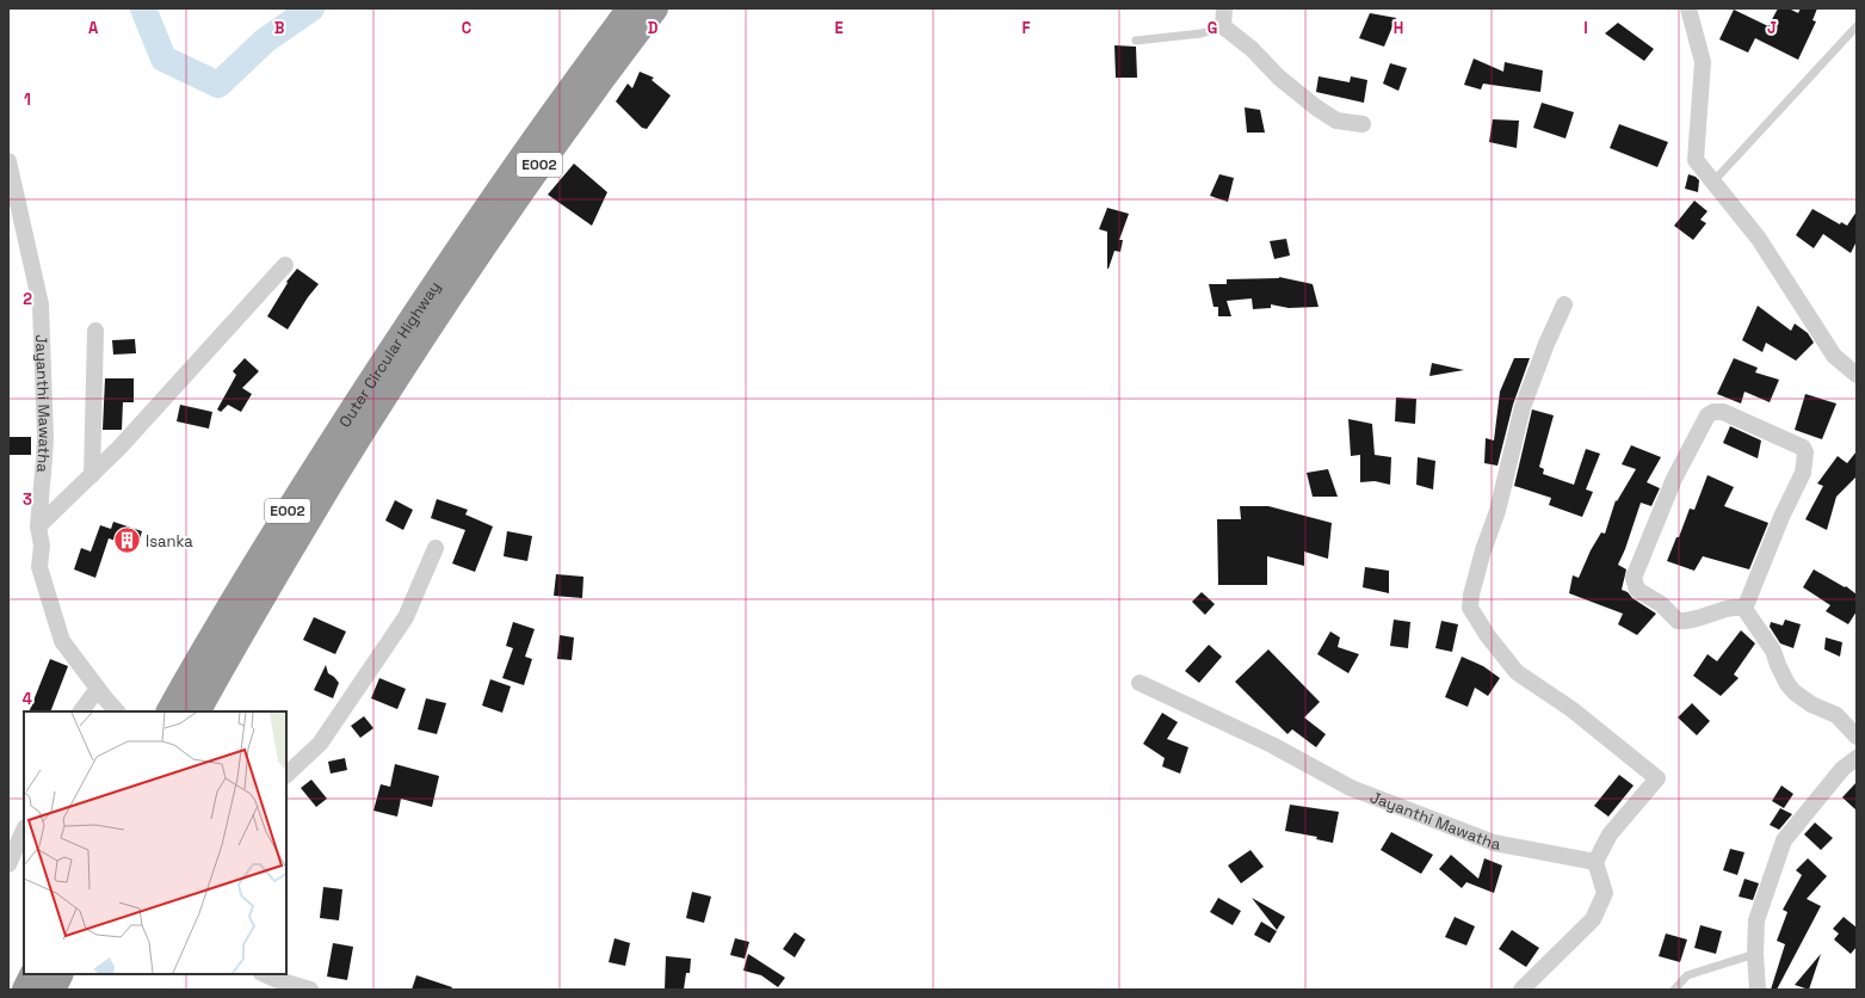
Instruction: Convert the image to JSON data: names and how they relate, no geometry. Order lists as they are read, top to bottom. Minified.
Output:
{"streets":{"highway":["E002","Outer Circular Highway"],"street":["Jayanthi Mawatha"]},"places":{"building":["Isanka"]},"grid":{"columns":["A","B","C","D","E","F","G","H","I","J"],"rows":["1","2","3","4"]}}
